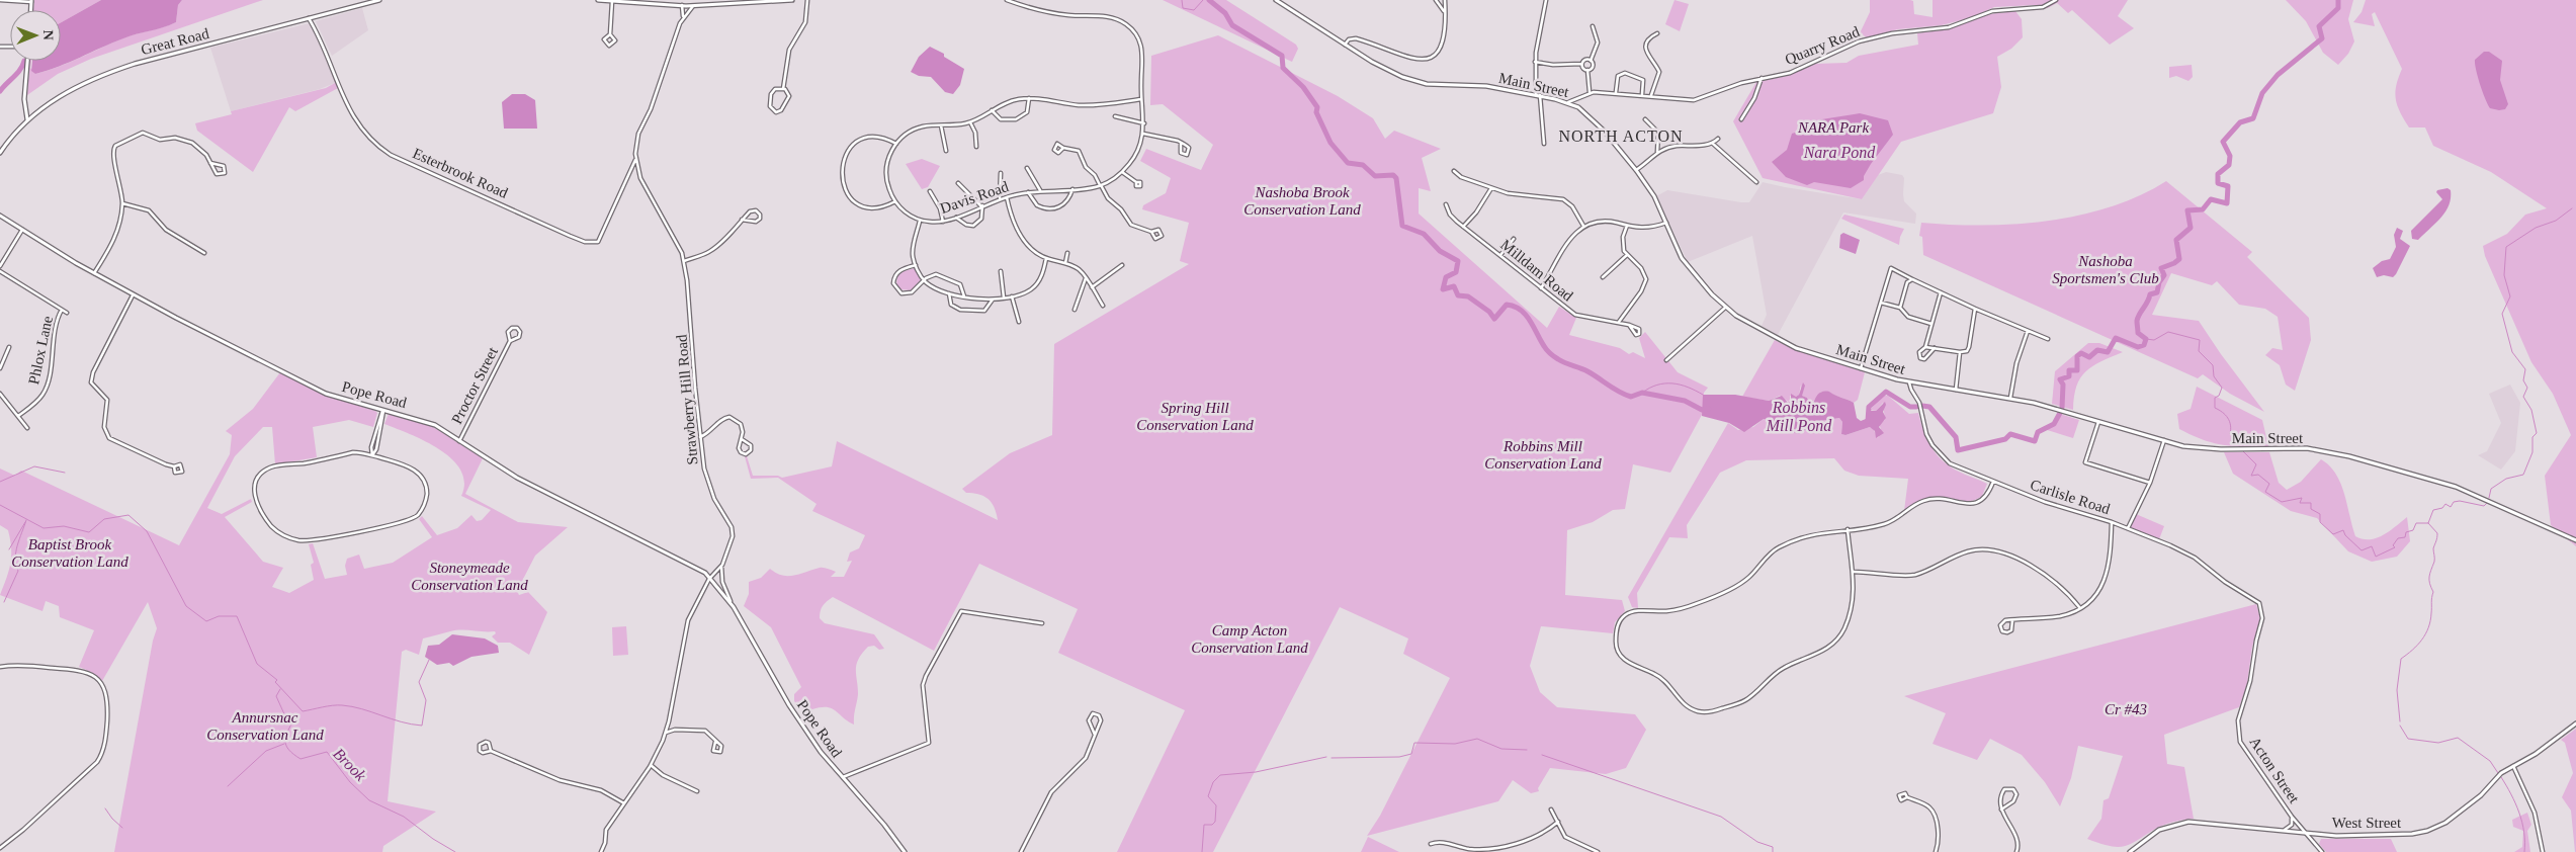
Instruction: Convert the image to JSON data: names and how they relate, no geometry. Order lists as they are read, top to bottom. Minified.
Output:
{"streets":{"main road":["Great Road","Main Street","Pope Road","West Street"],"street":["Quarry Road","Esterbrook Road","Davis Road","Milldam Road","Phlox Lane","Proctor Street","Strawberry Hill Road","Carlisle Road","Acton Street"]},"crossings":[["Great Road","Esterbrook Road"],["Quarry Road","Main Street"],["Main Street","Carlisle Road"],["Esterbrook Road","Strawberry Hill Road"],["Proctor Street","Pope Road"],["Pope Road","Strawberry Hill Road"],["Carlisle Road","Acton Street"],["Acton Street","West Street"]],"districts":["NORTH ACTON"],"water":["Nara Pond","Robbins Mill Pond","Brook"],"parks":["NARA Park","Nashoba Brook Conservation Land","Nashoba Sportsmen's Club","Spring Hill Conservation Land","Robbins Mill Conservation Land","Baptist Brook Conservation Land","Stoneymeade Conservation Land","Camp Acton Conservation Land","Cr #43","Annursnac Conservation Land"],"north":"right"}
